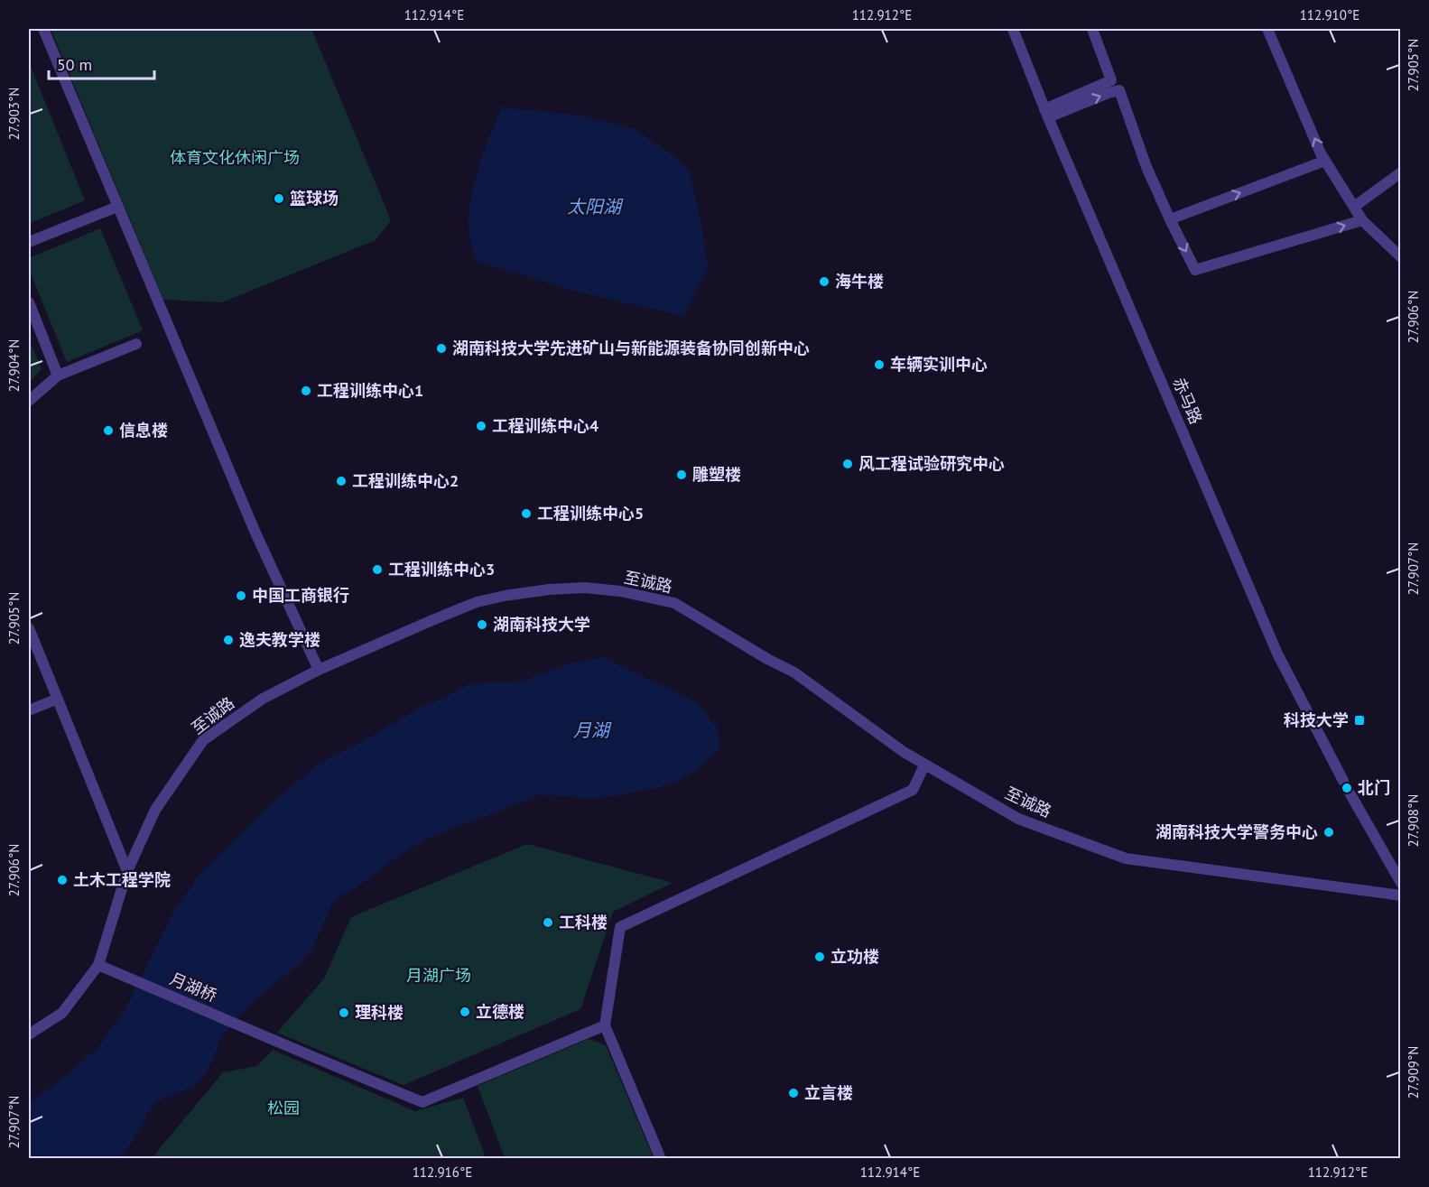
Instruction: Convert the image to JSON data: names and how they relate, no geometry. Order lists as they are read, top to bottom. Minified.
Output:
{"streets":{"street":["赤马路","至诚路","月湖桥"]},"crossings":[["至诚路","月湖桥"]],"water":["太阳湖","月湖"],"parks":["体育文化休闲广场","月湖广场","松园"],"places":{"other":["篮球场","海牛楼","湖南科技大学先进矿山与新能源装备协同创新中心","车辆实训中心","工程训练中心1","工程训练中心4","信息楼","风工程试验研究中心","雕塑楼","工程训练中心2","工程训练中心5","工程训练中心3","中国工商银行","湖南科技大学","逸夫教学楼","北门","湖南科技大学警务中心","土木工程学院","工科楼","立功楼","立德楼","理科楼","立言楼"],"transit":["科技大学"]},"scale_bar":"50 m","coordinates":["112.914°E","112.912°E","112.910°E","27.905°N","27.903°N","27.906°N","27.904°N","27.907°N","27.908°N","27.909°N","112.916°E"]}
